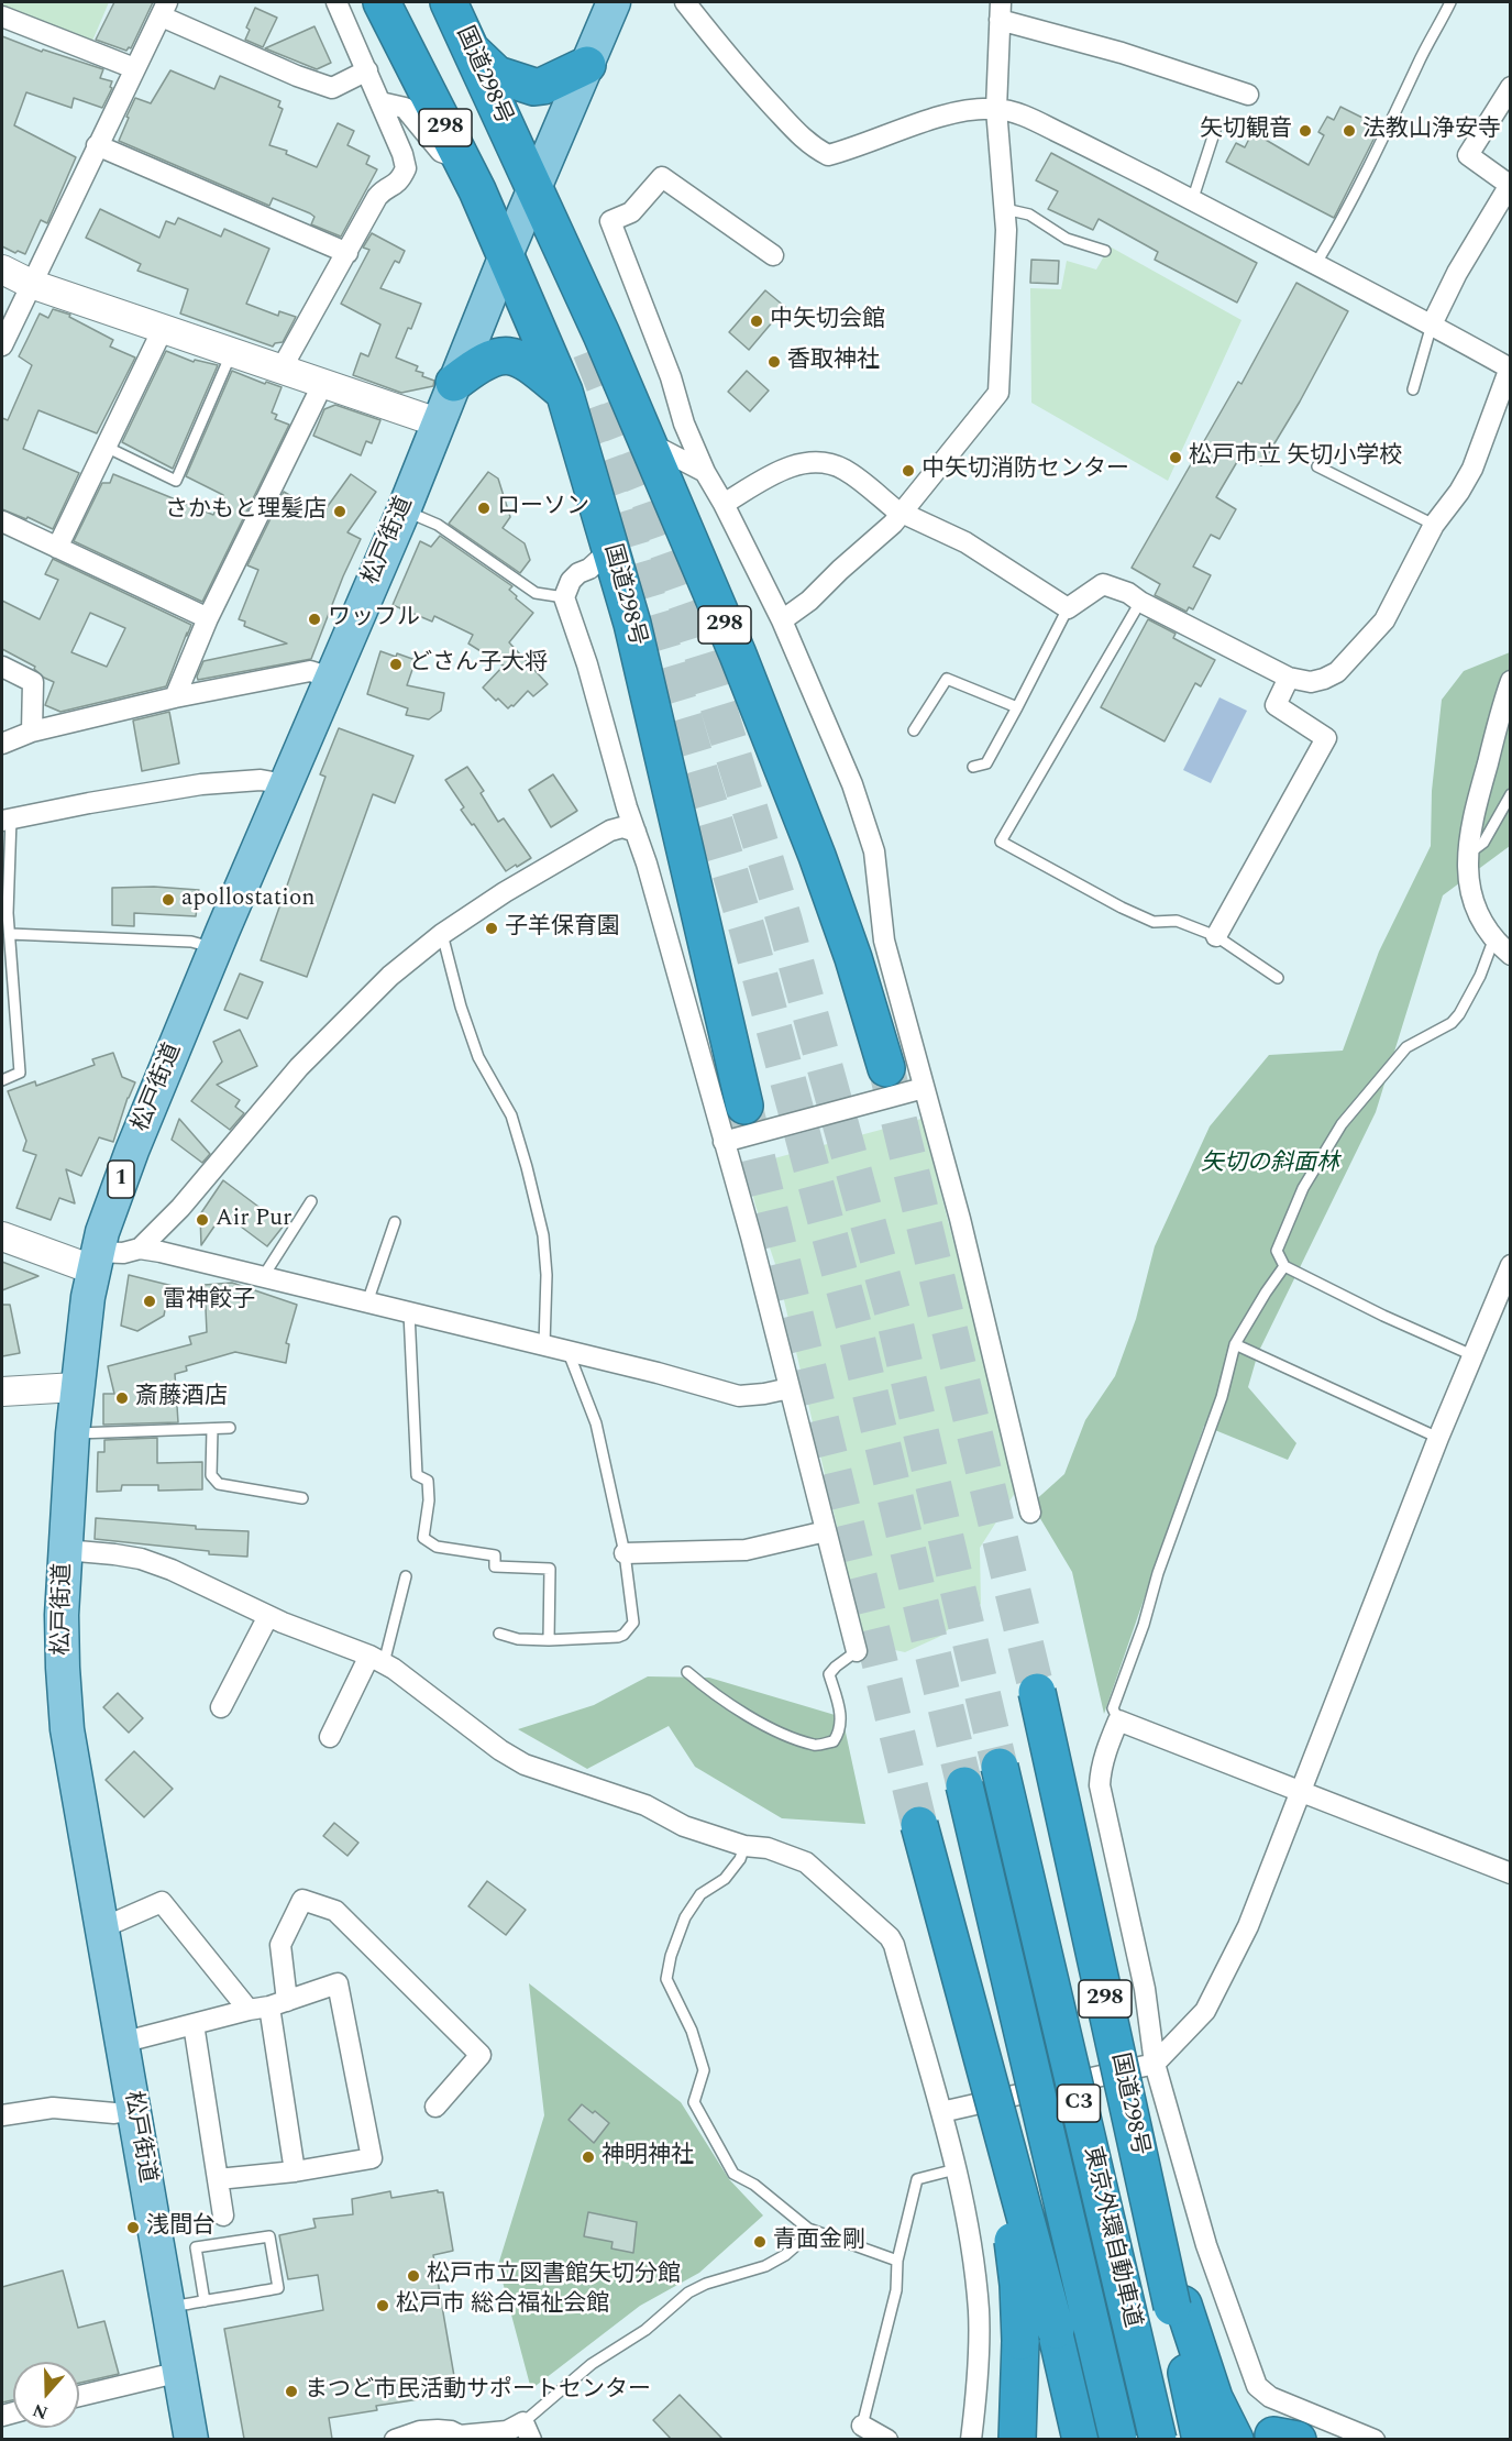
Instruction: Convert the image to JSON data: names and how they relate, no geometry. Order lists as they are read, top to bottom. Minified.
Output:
{"streets":{"highway":["国道298号","298","C3","東京外環自動車道"],"main road":["松戸街道","1"]},"crossings":[["国道298号","298"],["国道298号","松戸街道"]],"parks":["矢切の斜面林"],"places":["矢切観音","法教山浄安寺","中矢切会館","香取神社","松戸市立 矢切小学校","中矢切消防センター","ローソン","さかもと理髪店","ワッフル","どさん子大将","apollostation","子羊保育園","Air Pur","雷神餃子","斎藤酒店","神明神社","浅間台","青面金剛","松戸市立図書館矢切分館","松戸市 総合福祉会館","まつど市民活動サポートセンター"],"north":"bottom"}
